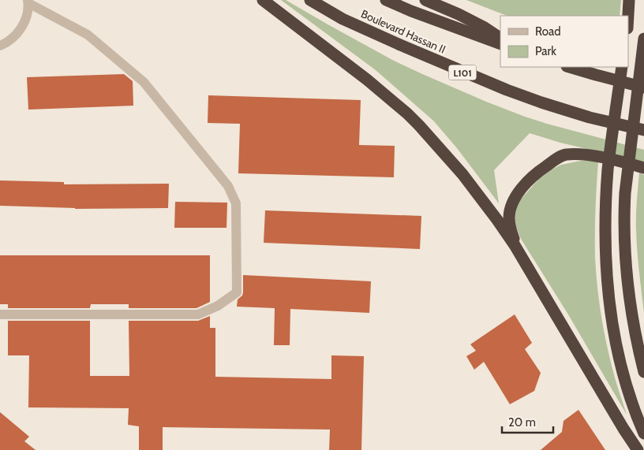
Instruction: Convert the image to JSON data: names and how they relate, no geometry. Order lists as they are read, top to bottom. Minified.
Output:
{"streets":{"highway":["Boulevard Hassan II","L101"]},"legend":["Road","Park"],"scale_bar":"20 m"}
